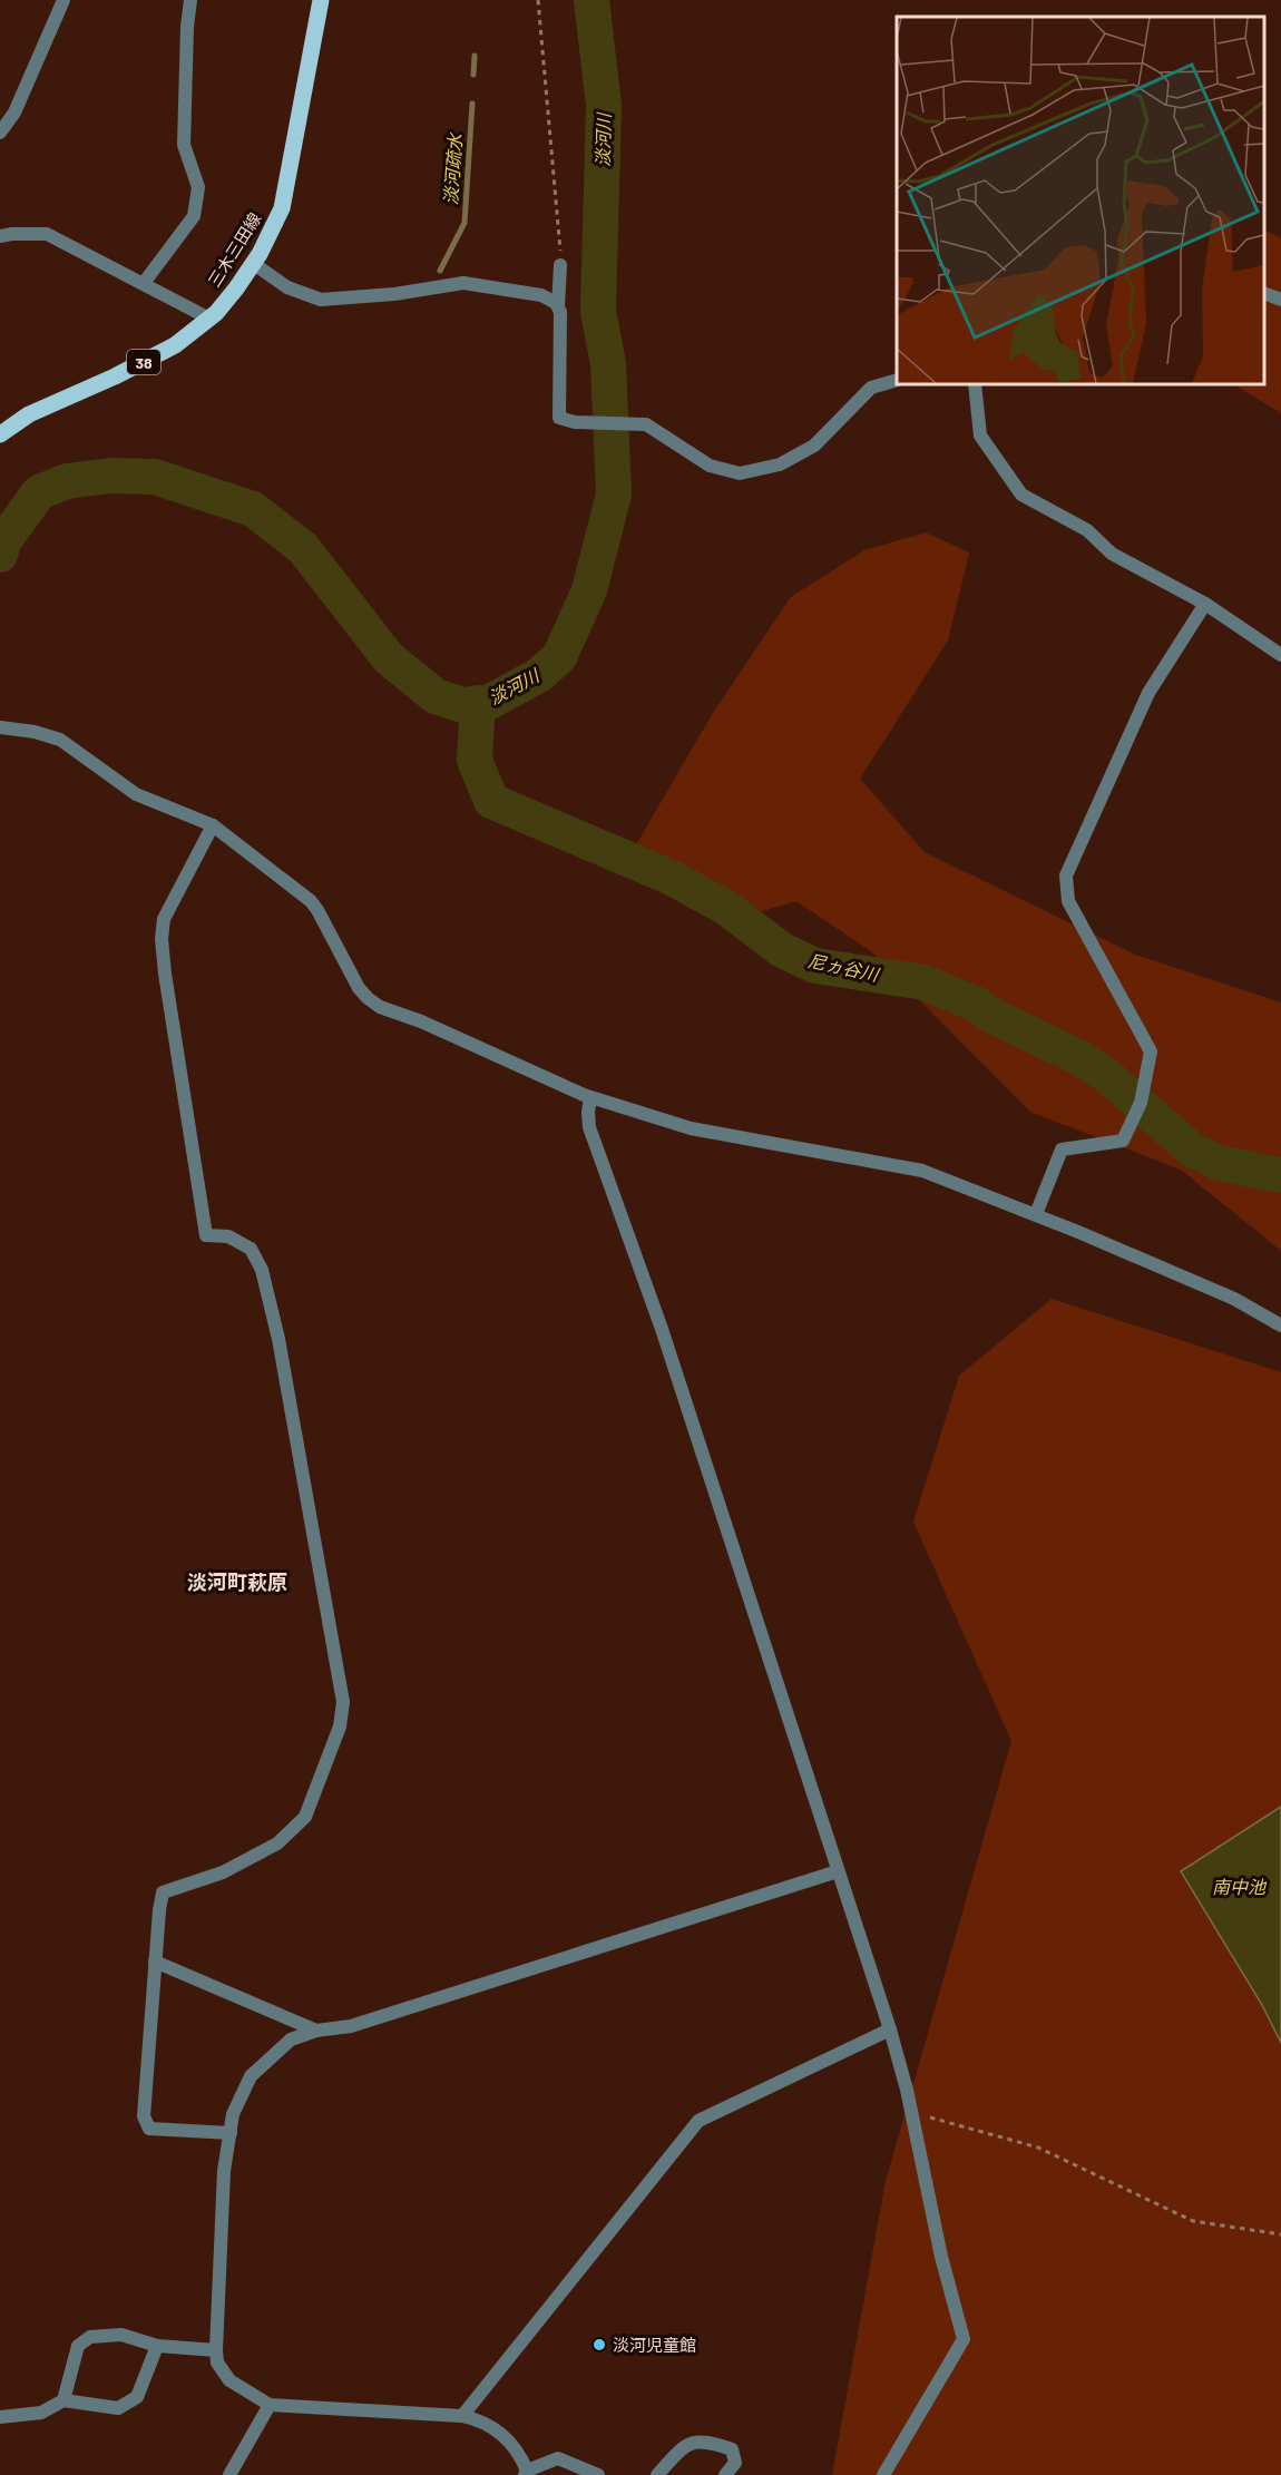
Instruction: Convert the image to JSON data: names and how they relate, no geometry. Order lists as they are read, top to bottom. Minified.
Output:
{"streets":{"main road":["三木三田線","38"]},"districts":["淡河町萩原"],"water":["淡河川","淡河疏水","尼ヵ谷川","南中池"],"places":["淡河児童館"]}
